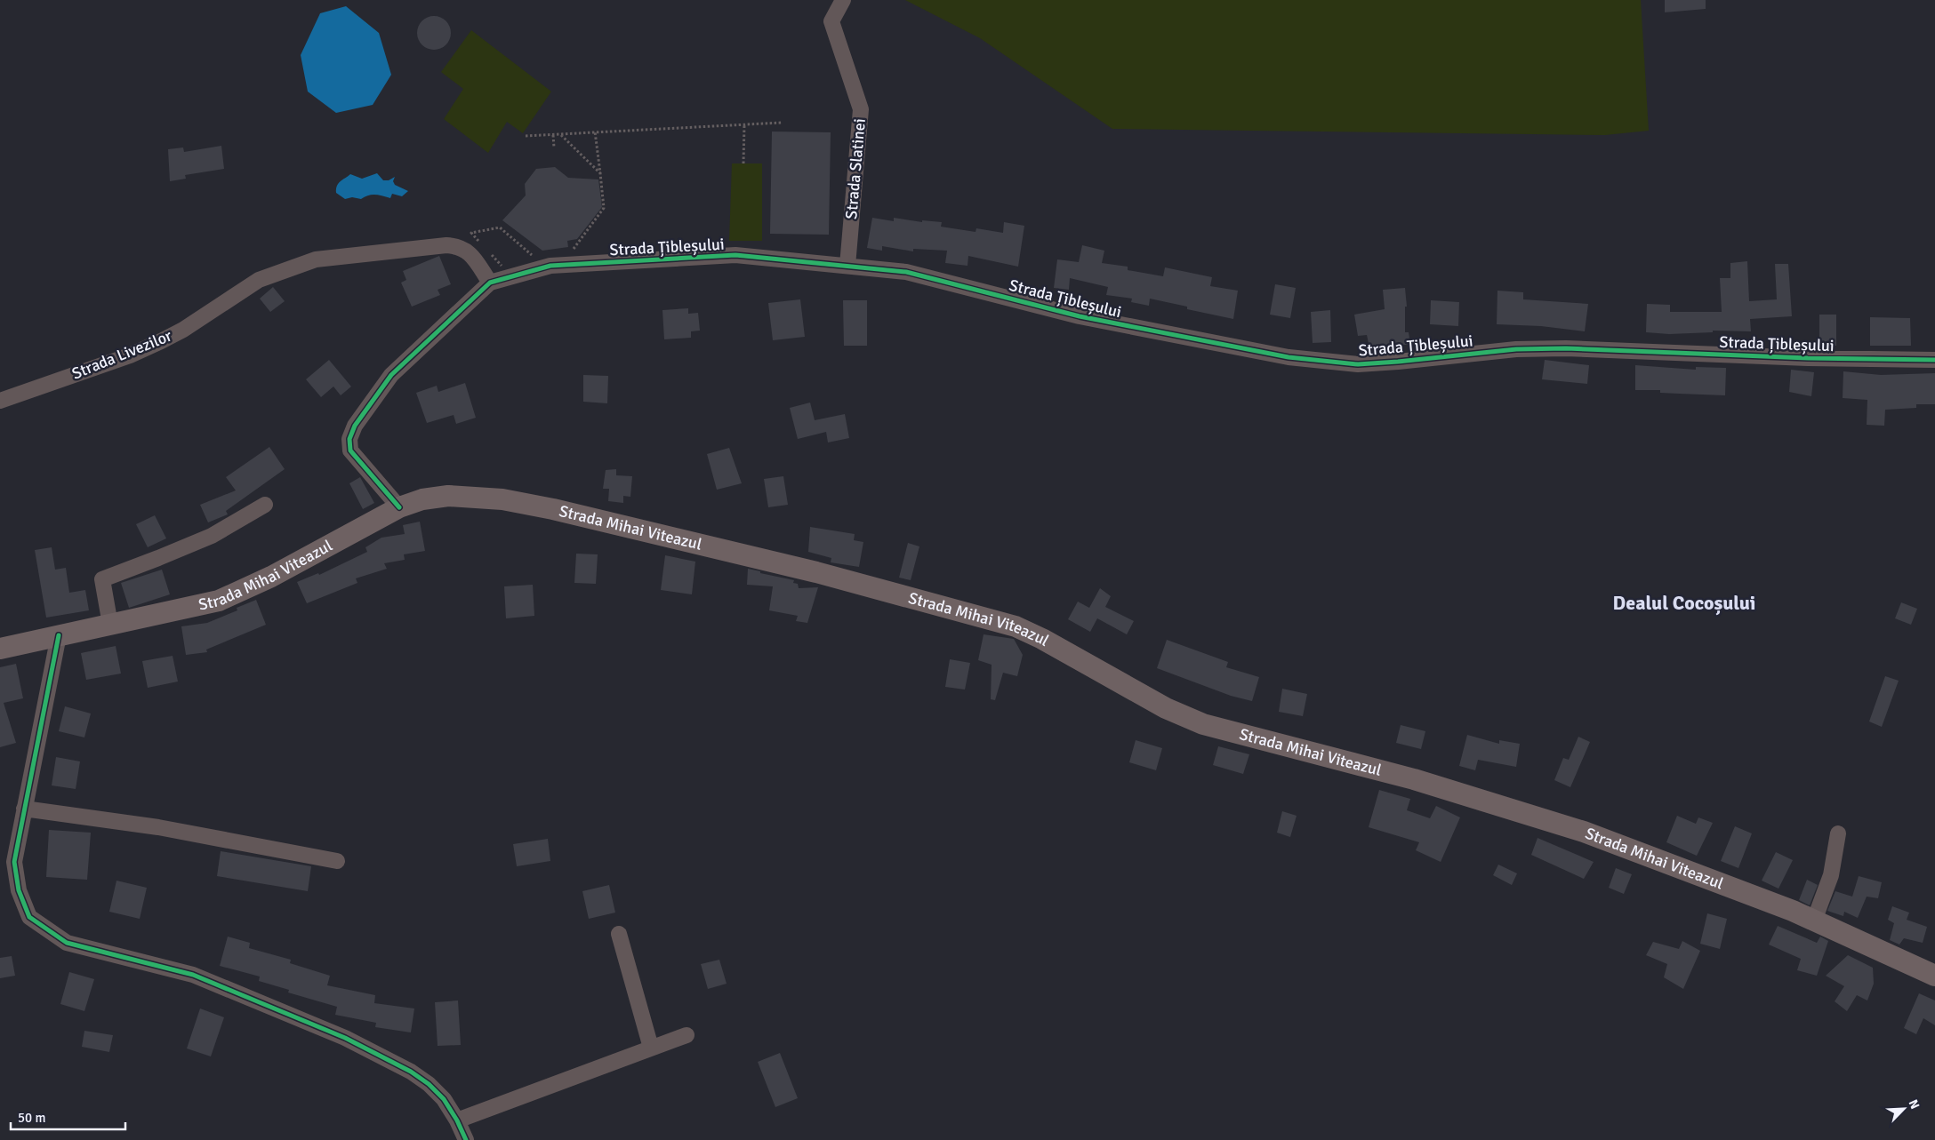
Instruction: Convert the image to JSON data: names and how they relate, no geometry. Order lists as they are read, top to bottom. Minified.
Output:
{"streets":{"main road":["Strada Mihai Viteazul"],"street":["Strada Slatinei","Strada Țibleșului","Strada Livezilor"]},"crossings":[["Strada Slatinei","Strada Țibleșului"],["Strada Țibleșului","Strada Livezilor"],["Strada Țibleșului","Strada Mihai Viteazul"]],"districts":["Dealul Cocoșului"],"scale_bar":"50 m","north":"top right"}
